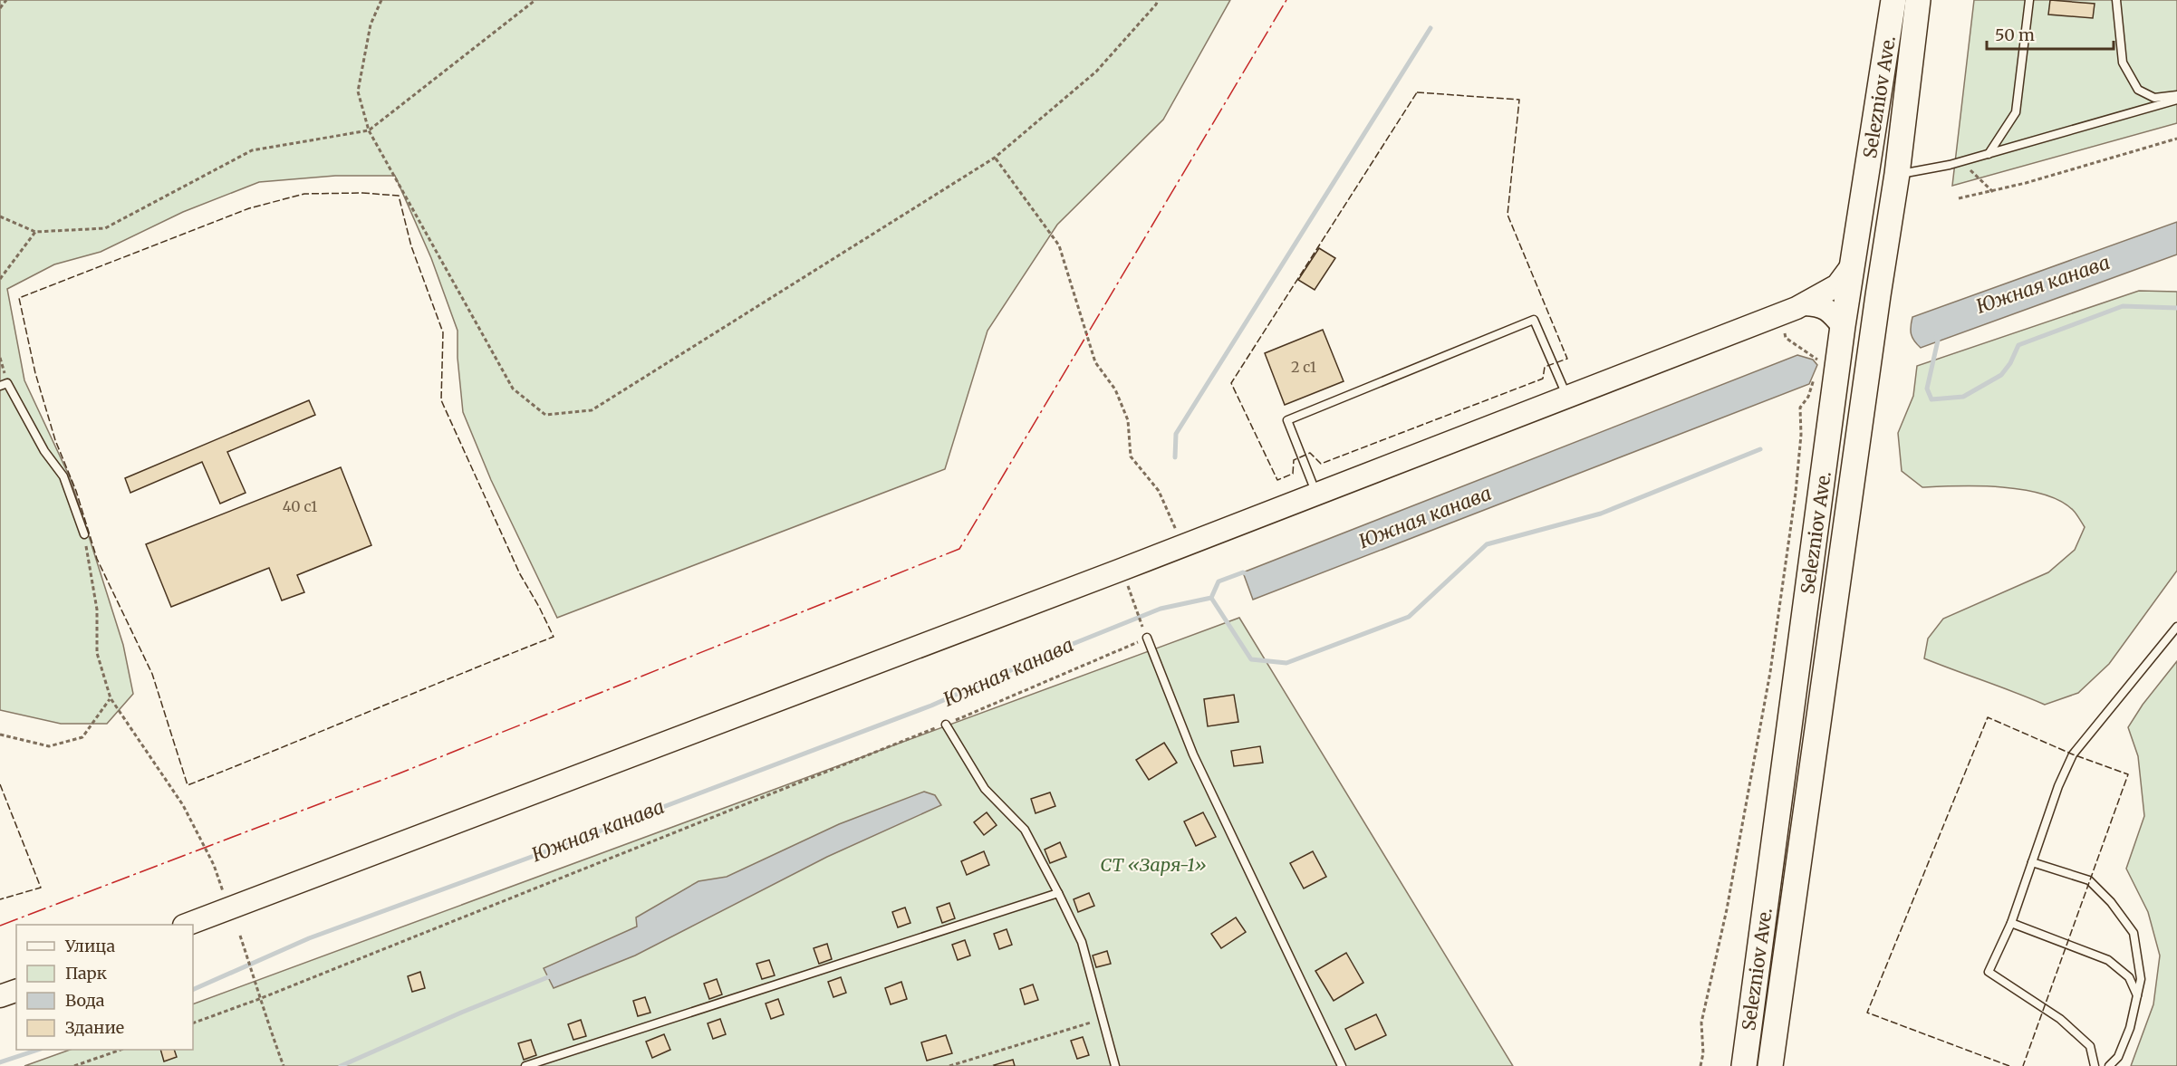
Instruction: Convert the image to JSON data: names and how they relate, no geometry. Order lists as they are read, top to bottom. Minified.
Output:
{"streets":{"main road":["Selezniov Ave."]},"water":["Южная канава"],"parks":["СТ «Заря-1»"],"house_numbers":["2 с1","40 с1"],"legend":["Улица","Парк","Вода","Здание"],"scale_bar":"50 m"}
